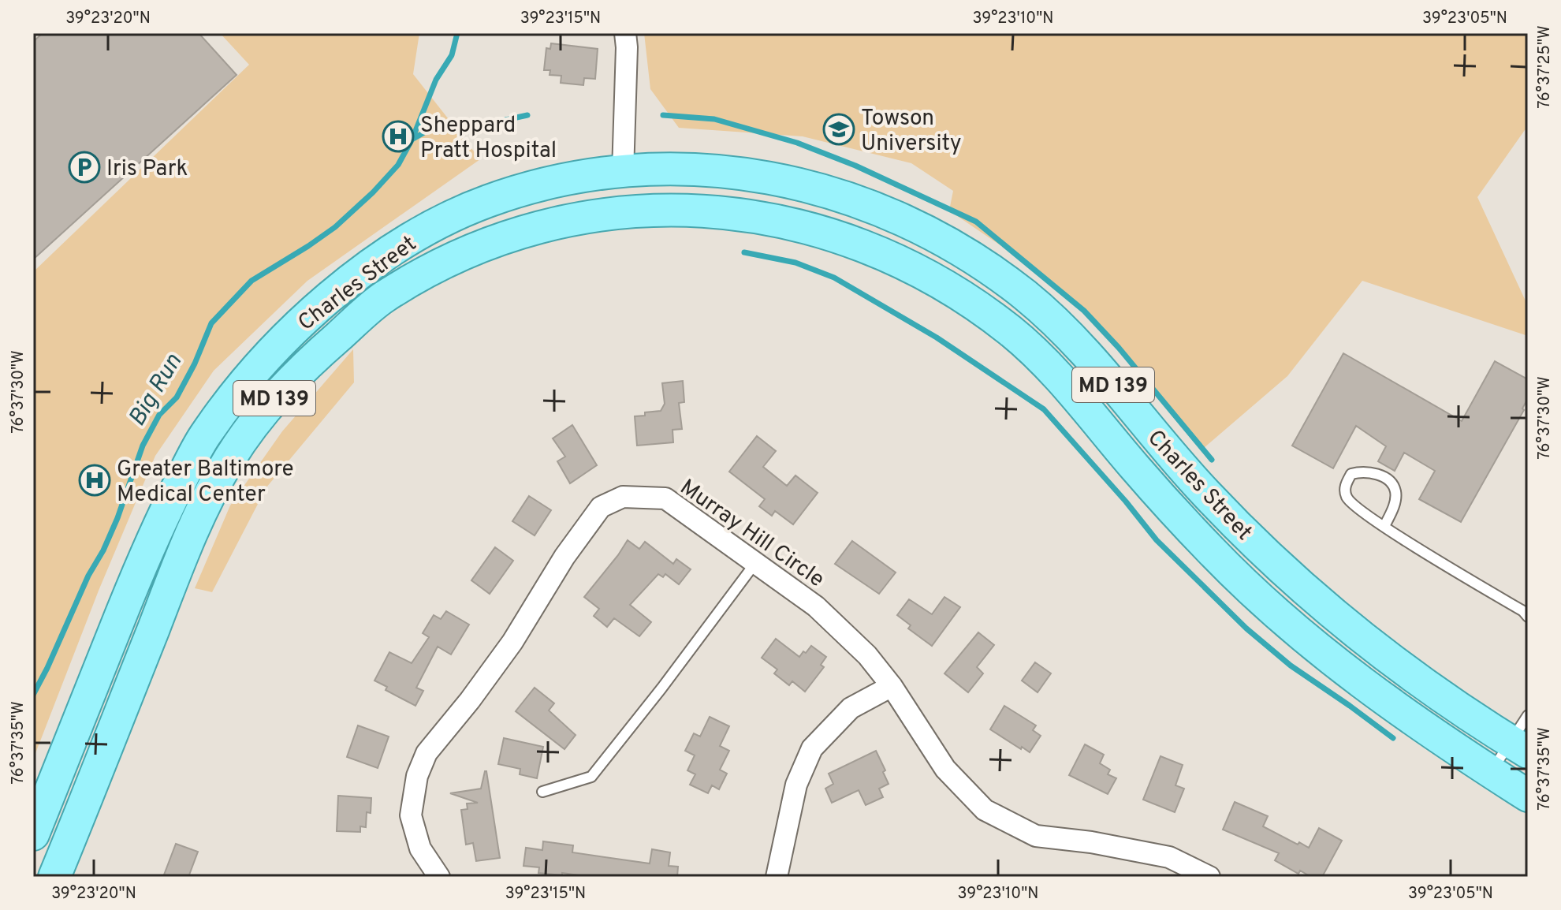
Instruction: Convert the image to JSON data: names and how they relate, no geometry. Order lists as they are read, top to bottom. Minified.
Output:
{"streets":{"main road":["Charles Street","MD 139"],"street":["Murray Hill Circle"]},"water":["Big Run"],"places":{"school or university":["Towson University"],"hospital":["Sheppard Pratt Hospital","Greater Baltimore Medical Center"],"parking":["Iris Park"]},"coordinates":["39°23'20\"N","39°23'15\"N","39°23'10\"N","39°23'05\"N","76°37'25\"W","76°37'30\"W","76°37'35\"W"]}
